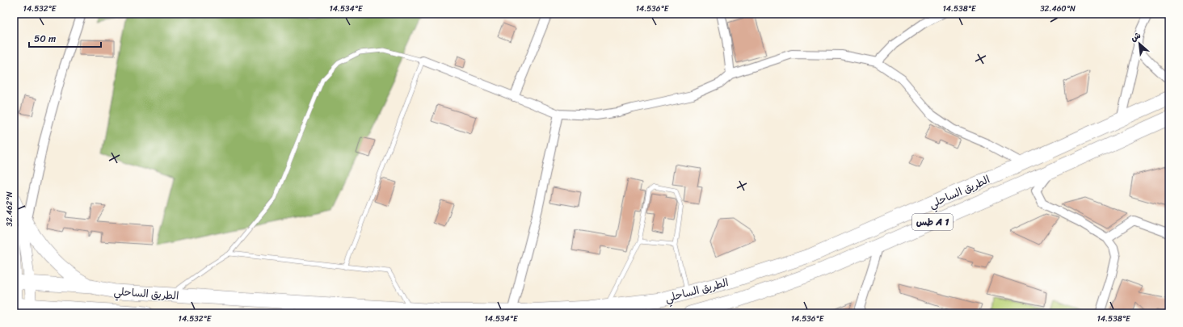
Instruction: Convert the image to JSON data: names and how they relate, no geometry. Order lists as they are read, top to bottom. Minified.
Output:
{"streets":{"highway":["الطريق الساحلي","طس A 1"]},"scale_bar":"50 m","north":"top left","coordinates":["14.532°E","14.534°E","14.536°E","14.538°E","32.460°N","32.462°N"]}
